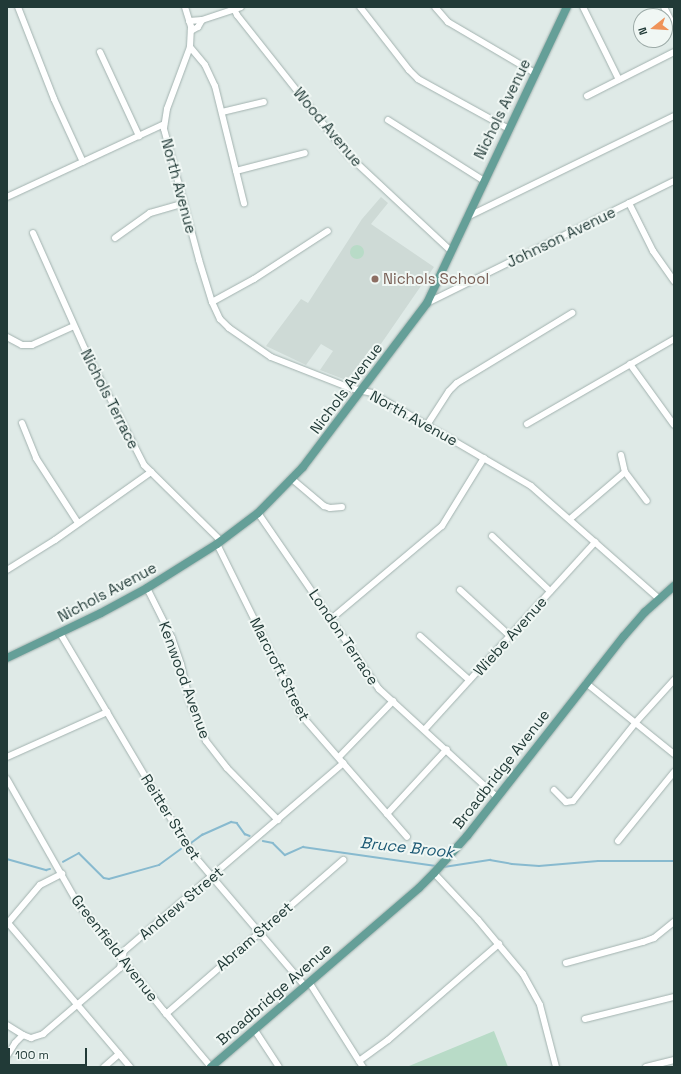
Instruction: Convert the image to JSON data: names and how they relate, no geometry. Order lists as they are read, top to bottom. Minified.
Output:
{"streets":{"main road":["Nichols Avenue","Broadbridge Avenue"],"street":["Wood Avenue","North Avenue","Johnson Avenue","Nichols Terrace","Wiebe Avenue","London Terrace","Marcroft Street","Kenwood Avenue","Reitter Street","Andrew Street","Abram Street","Greenfield Avenue"]},"crossings":[["Nichols Avenue","Wood Avenue"],["Nichols Avenue","North Avenue"],["Nichols Avenue","Johnson Avenue"],["Nichols Avenue","Nichols Terrace"],["Nichols Avenue","London Terrace"],["Nichols Avenue","Marcroft Street"],["Nichols Avenue","Kenwood Avenue"],["Nichols Avenue","Reitter Street"],["North Avenue","Wiebe Avenue"],["North Avenue","Broadbridge Avenue"],["Nichols Terrace","Marcroft Street"],["Wiebe Avenue","London Terrace"],["London Terrace","Broadbridge Avenue"],["Marcroft Street","Andrew Street"],["Kenwood Avenue","Andrew Street"],["Broadbridge Avenue","Reitter Street"],["Broadbridge Avenue","Greenfield Avenue"],["Reitter Street","Andrew Street"],["Reitter Street","Abram Street"],["Andrew Street","Greenfield Avenue"],["Abram Street","Greenfield Avenue"]],"water":["Bruce Brook"],"places":["Nichols School"],"scale_bar":"100 m","north":"left"}
